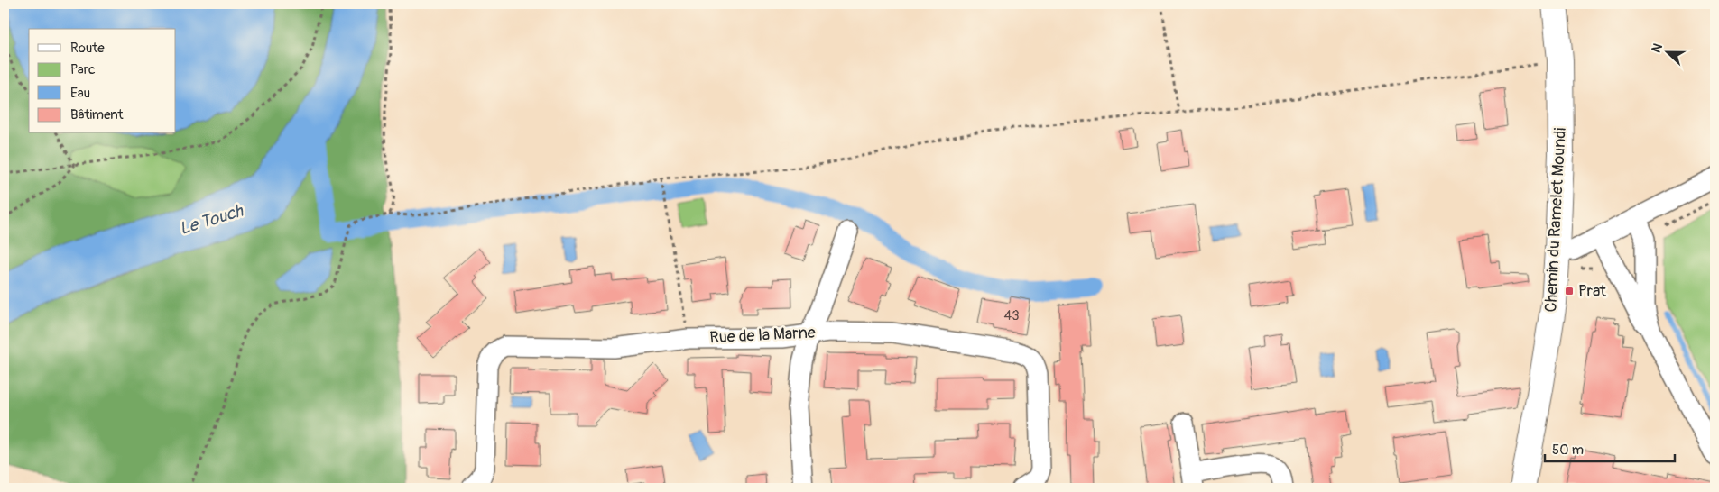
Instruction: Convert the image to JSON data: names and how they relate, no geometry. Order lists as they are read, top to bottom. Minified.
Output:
{"streets":{"main road":["Chemin du Ramelet Moundi"],"street":["Rue de la Marne"]},"water":["Le Touch"],"places":{"transit":["Prat"]},"house_numbers":["43"],"legend":["Route","Parc","Eau","Bâtiment"],"scale_bar":"50 m","north":"left"}
